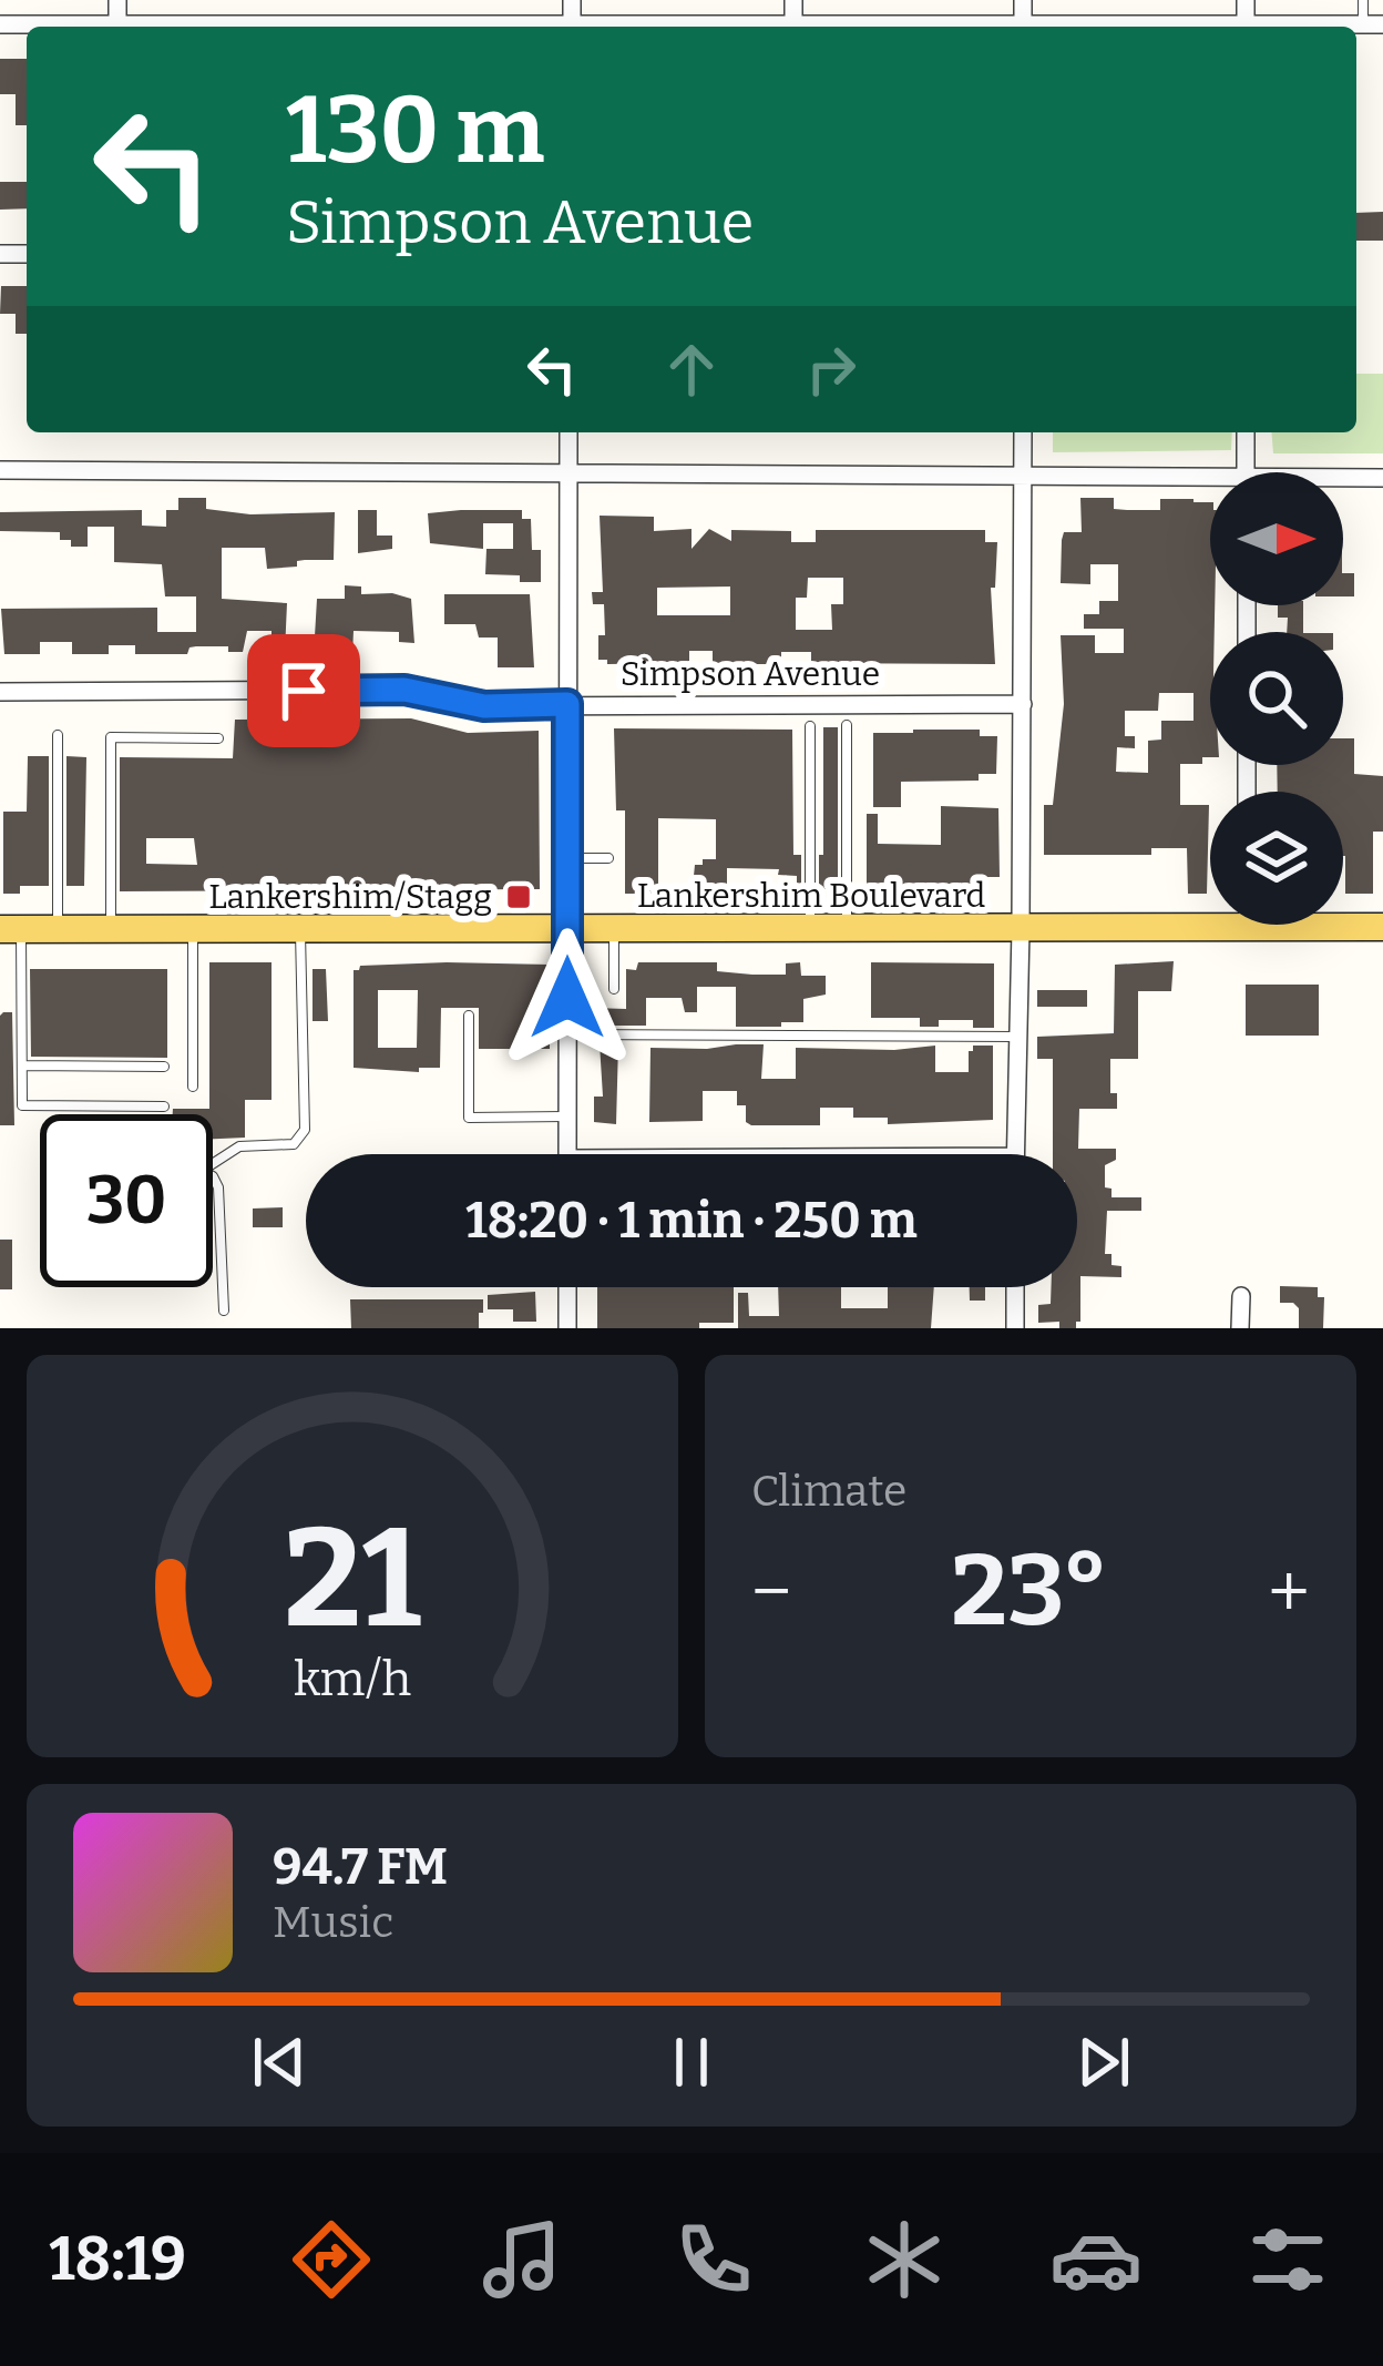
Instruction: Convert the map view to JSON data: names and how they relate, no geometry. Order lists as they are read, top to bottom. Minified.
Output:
{"streets":{"main road":["Lankershim Boulevard"],"street":["Simpson Avenue"]},"places":{"transit":["Lankershim/Stagg"]},"north":"right","page":{"turn":["130 m","Simpson Avenue"],"limit":"30","trip":"18:20 · 1 min · 250 m","tile":"Climate","heat":["−","23°","+"],"song":["94.7 FM","Music"],"tabs":"18:19","gauge":["21","km/h"]}}
